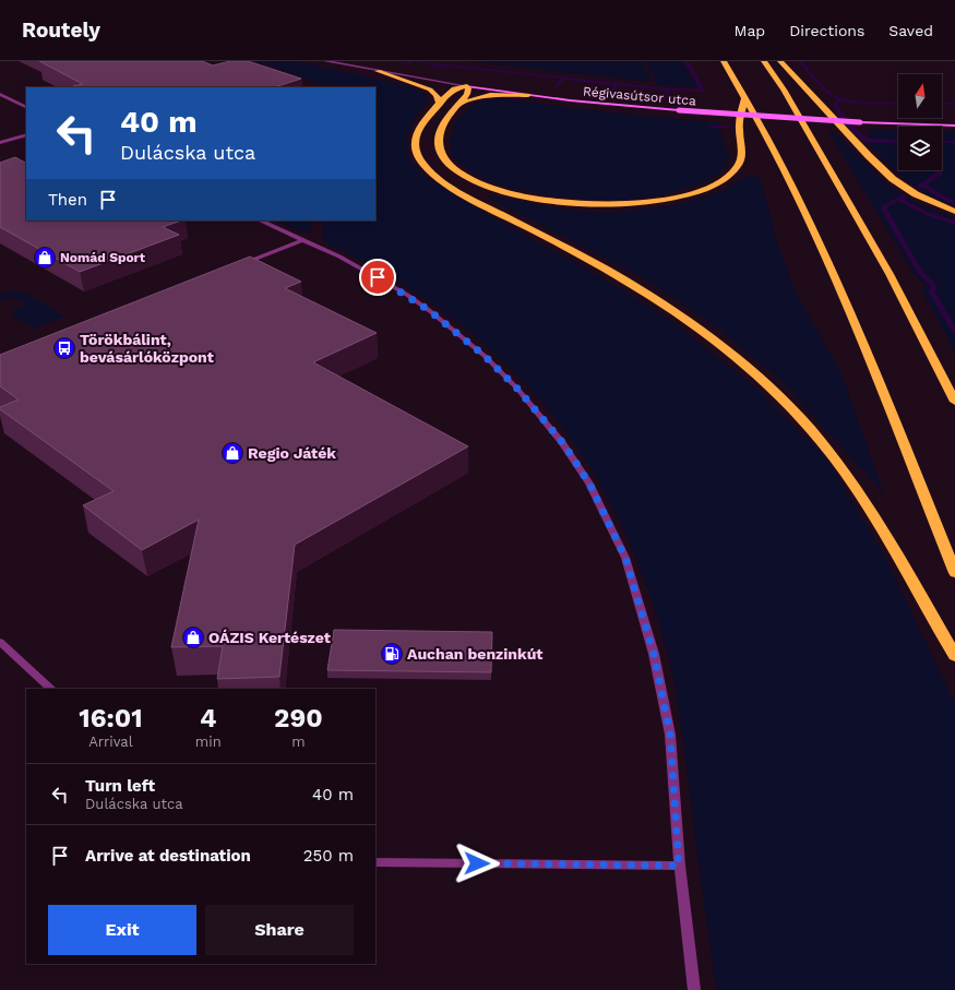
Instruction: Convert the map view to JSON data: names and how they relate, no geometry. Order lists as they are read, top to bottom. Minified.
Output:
{"streets":{"street":["Régivasútsor utca"]},"places":{"shop":["Nomád Sport","Regio Játék","OÁZIS Kertészet"],"bus stop":["Törökbálint, bevásárlóközpont"],"fuel station":["Auchan benzinkút"]},"north":"top","page":{"header":"Routely","nav":["Map","Directions","Saved"],"turn":["40 m","Dulácska utca"],"then":"Then","eta":["16:01","Arrival","4","min","290","m"],"list":[{"name":"Turn left","note":"Dulácska utca","value":"40 m"},{"name":"Arrive at destination","value":"250 m"}],"buttons":["Exit","Share"]}}
